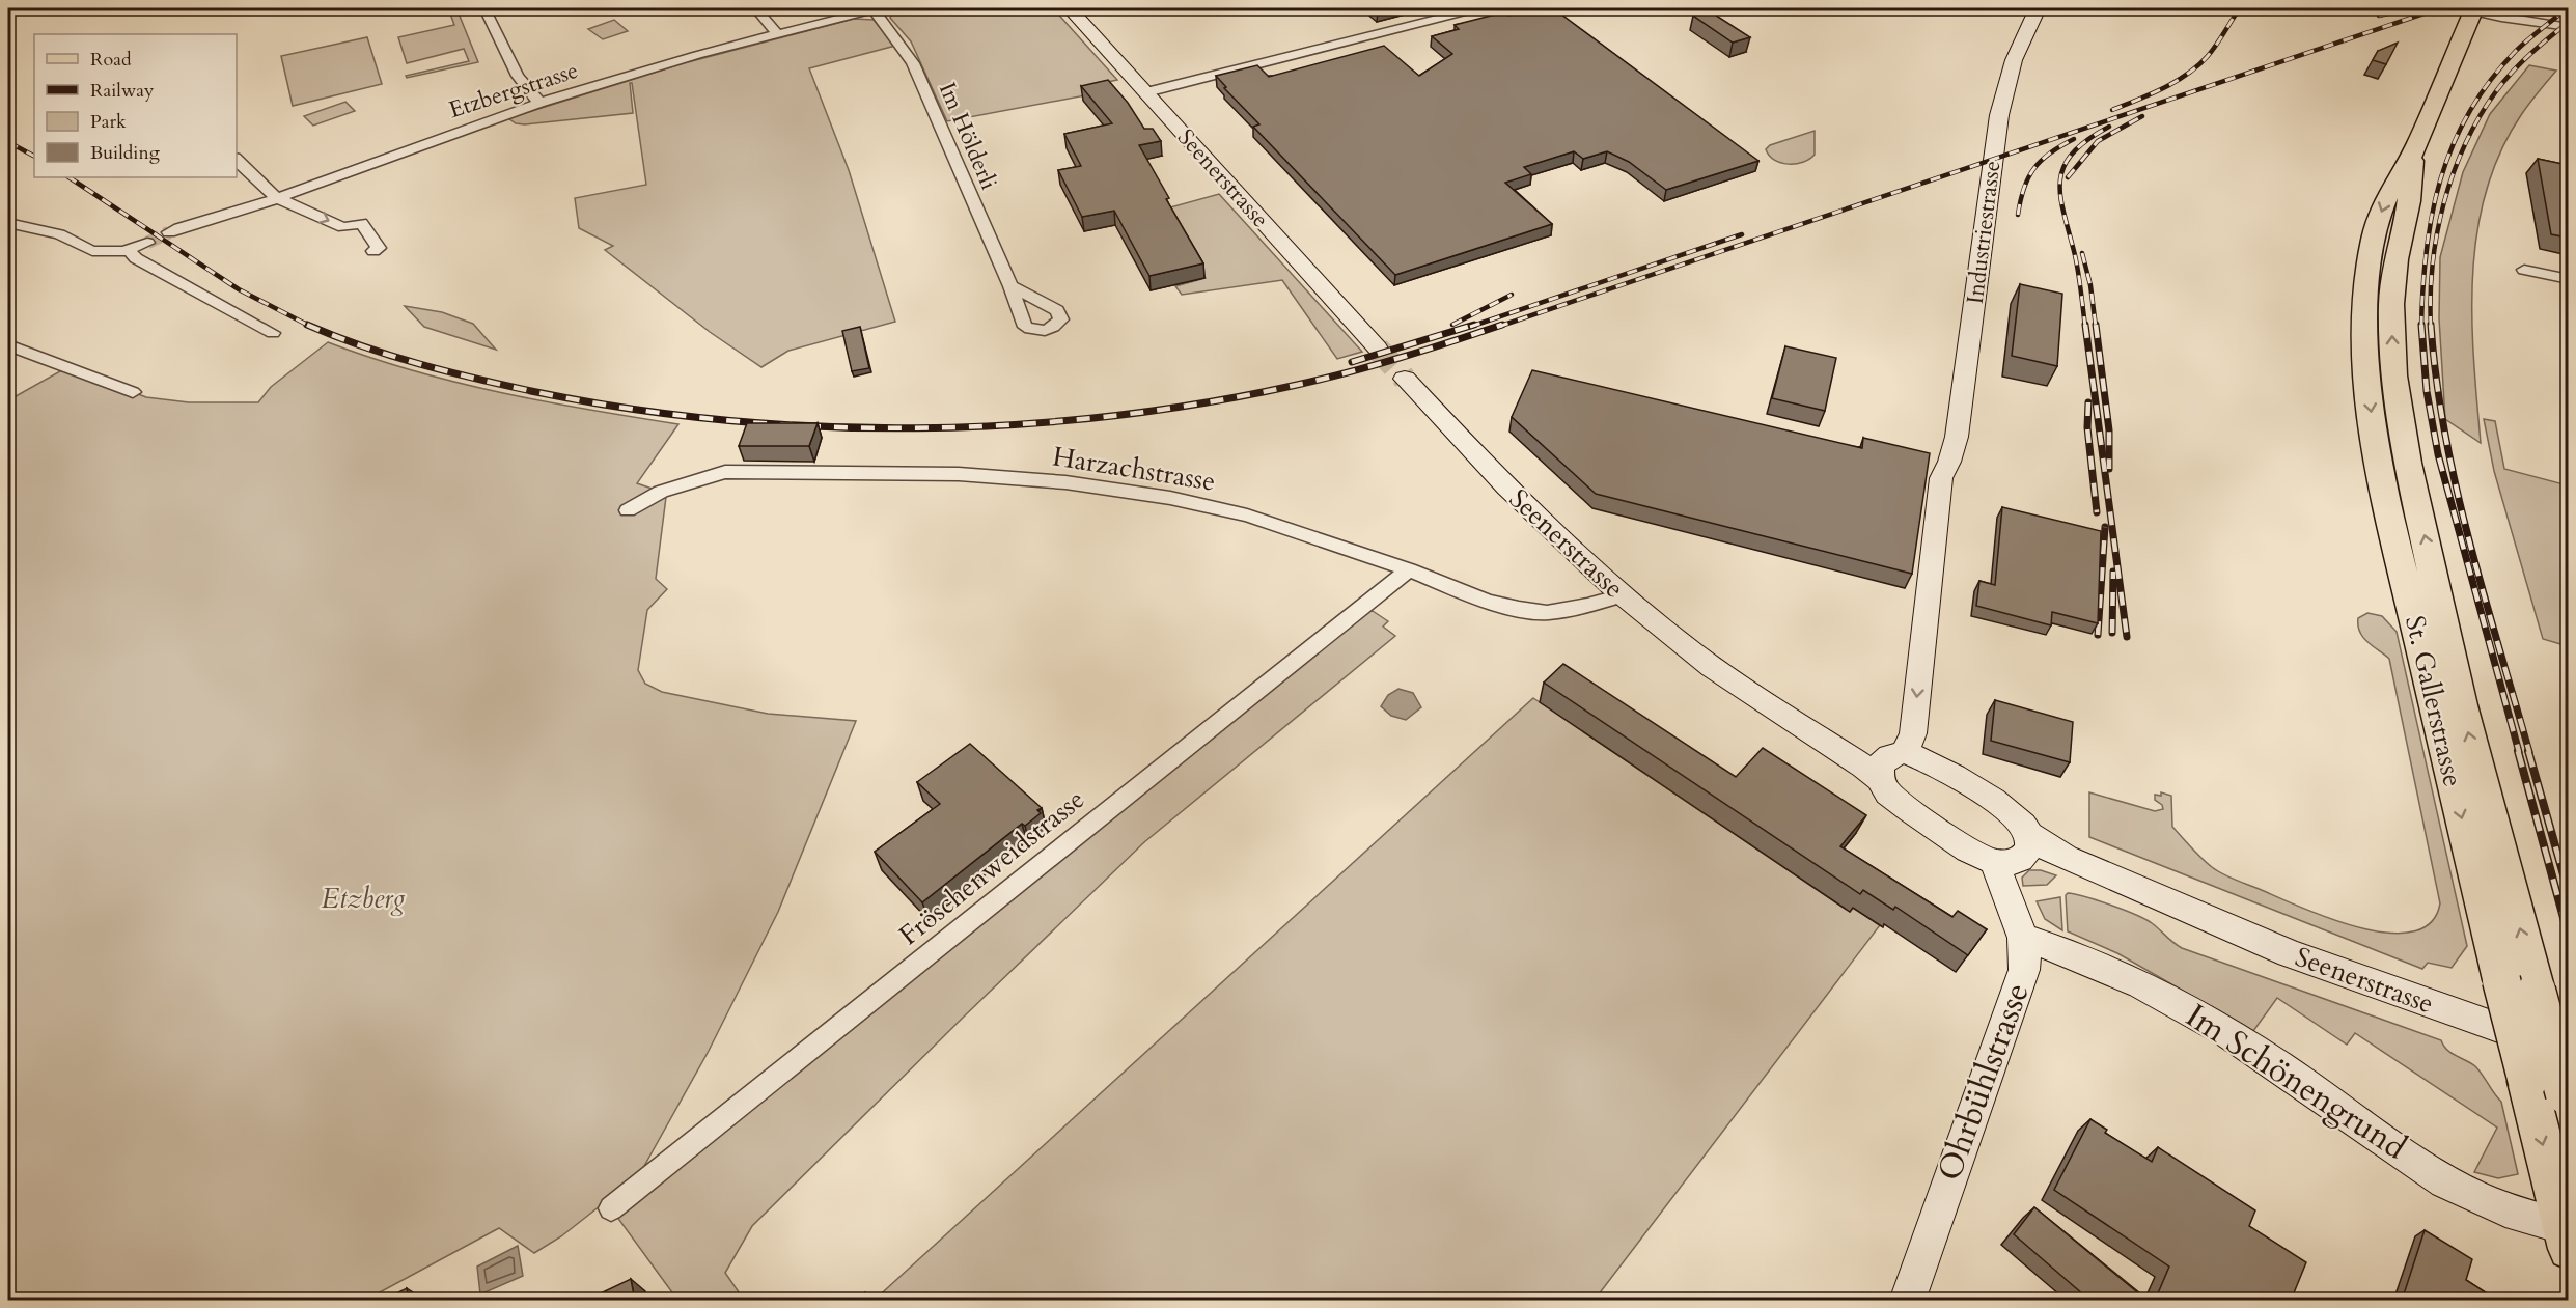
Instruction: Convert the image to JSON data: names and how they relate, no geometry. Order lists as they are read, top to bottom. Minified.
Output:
{"streets":{"main road":["Seenerstrasse","Industriestrasse","St. Gallerstrasse","Ohrbühlstrasse","Im Schönengrund"],"street":["Etzbergstrasse","Im Hölderli","Harzachstrasse","Fröschenweidstrasse"]},"crossings":[["Etzbergstrasse","Im Hölderli"],["Seenerstrasse","Industriestrasse"],["Seenerstrasse","Harzachstrasse"],["Seenerstrasse","Ohrbühlstrasse"],["Harzachstrasse","Fröschenweidstrasse"],["St. Gallerstrasse","Im Schönengrund"],["Ohrbühlstrasse","Im Schönengrund"]],"parks":["Etzberg"],"legend":["Road","Railway","Park","Building"]}
